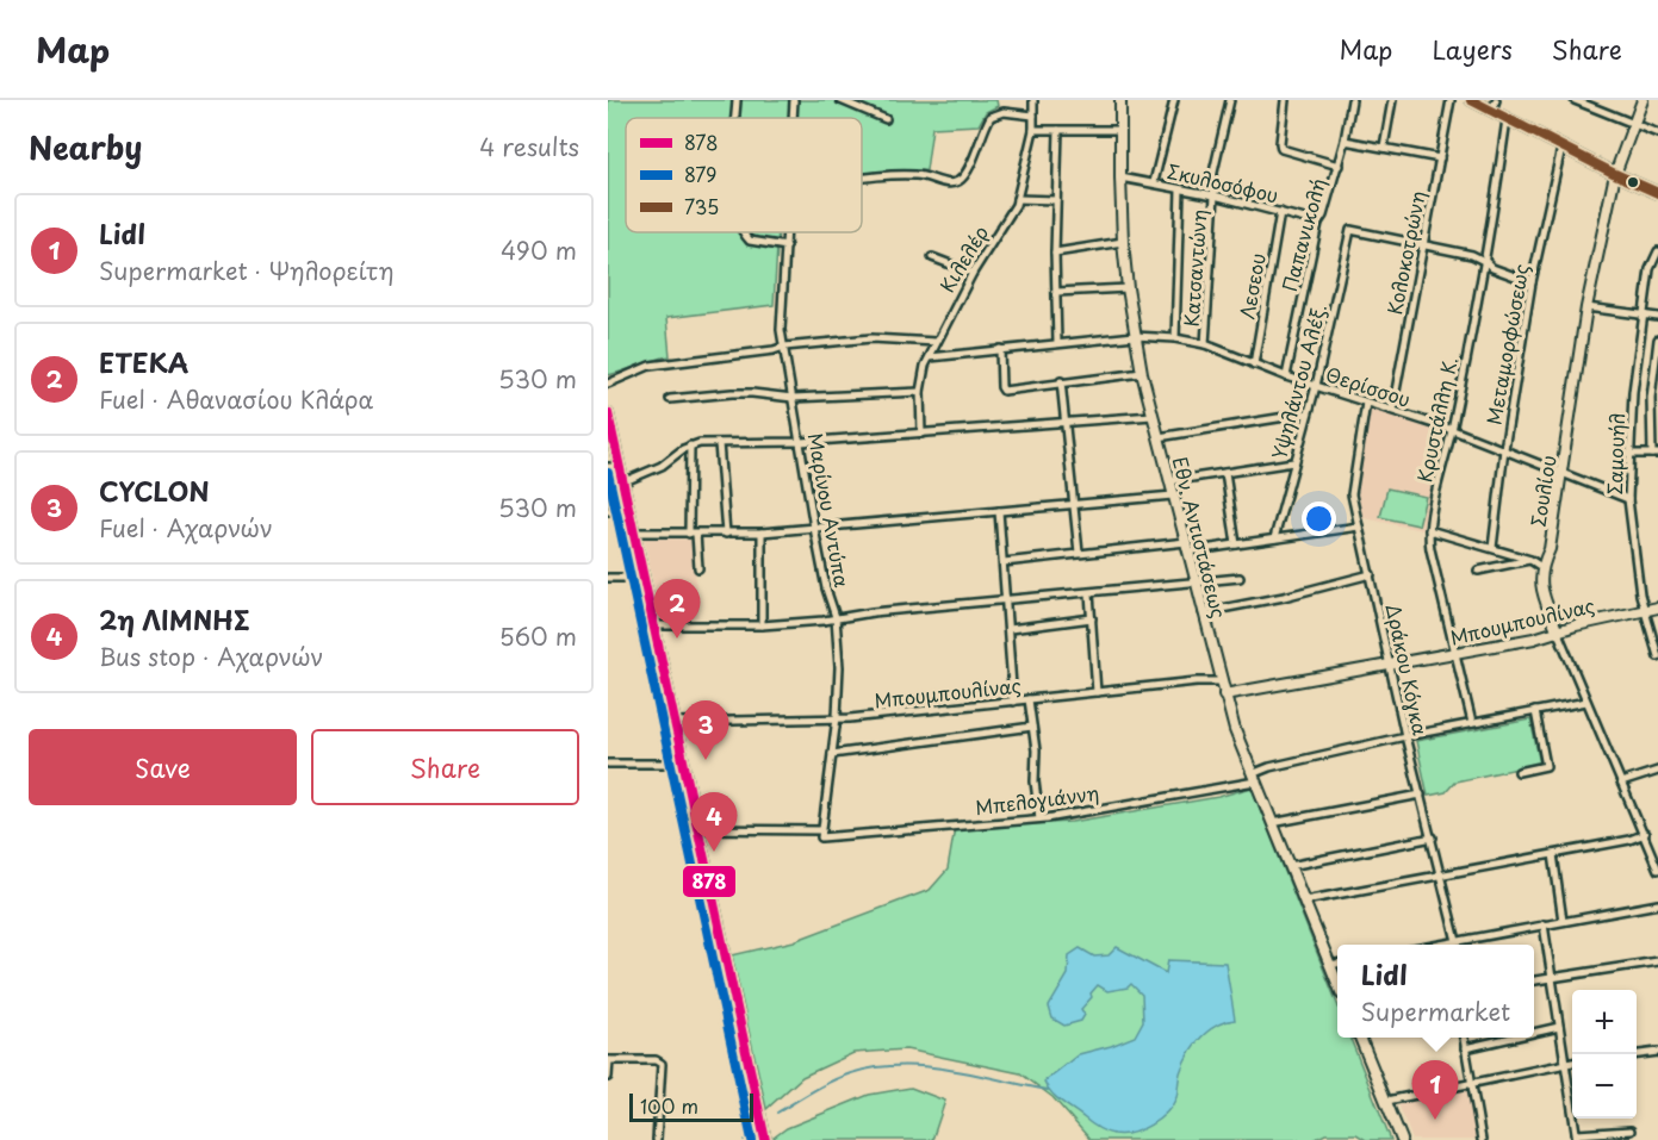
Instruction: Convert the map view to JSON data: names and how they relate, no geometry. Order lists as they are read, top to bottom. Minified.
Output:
{"streets":{"street":["Σκυλοσόφου","Παπανικολή","Κολοκοτρώνη","Κιλελέρ","Κατσαντώνη","Λεσεου","Μεταμορφώσεως","Υψηλάντου Αλέξ.","Θερίσσου","Κρυστάλλη Κ.","Σαμουήλ","Σουλίου","Μαρίνου Αντύπα","Εθν. Αντιστάσεως","Μπουμπουλίνας","Δράκου Κόγκα","Μπελογιάννη"]},"crossings":[["Σκυλοσόφου","Παπανικολή"],["Σκυλοσόφου","Κατσαντώνη"],["Σκυλοσόφου","Λεσεου"],["Σκυλοσόφου","Εθν. Αντιστάσεως"],["Παπανικολή","Θερίσσου"],["Κολοκοτρώνη","Υψηλάντου Αλέξ."],["Κολοκοτρώνη","Θερίσσου"],["Κιλελέρ","Θερίσσου"],["Κατσαντώνη","Θερίσσου"],["Λεσεου","Θερίσσου"],["Μεταμορφώσεως","Θερίσσου"],["Υψηλάντου Αλέξ.","Θερίσσου"],["Θερίσσου","Κρυστάλλη Κ."],["Θερίσσου","Σαμουήλ"],["Θερίσσου","Σουλίου"],["Θερίσσου","Εθν. Αντιστάσεως"],["Θερίσσου","Δράκου Κόγκα"],["Κρυστάλλη Κ.","Μπουμπουλίνας"],["Κρυστάλλη Κ.","Μπελογιάννη"],["Σαμουήλ","Μπουμπουλίνας"],["Σουλίου","Μπουμπουλίνας"],["Σουλίου","Μπελογιάννη"],["Μαρίνου Αντύπα","Μπουμπουλίνας"],["Μαρίνου Αντύπα","Μπελογιάννη"],["Εθν. Αντιστάσεως","Μπουμπουλίνας"],["Εθν. Αντιστάσεως","Μπελογιάννη"],["Μπουμπουλίνας","Δράκου Κόγκα"],["Δράκου Κόγκα","Μπελογιάννη"]],"lines":["transit line 735","transit line 878","transit line 879"],"legend":["878","879","735"],"scale_bar":"100 m","page":{"header":"Map","nav":["Map","Layers","Share"],"heading":["Nearby","4 results"],"list":[{"mark":"1","name":"Lidl","note":"Supermarket · Ψηλορείτη","value":"490 m"},{"mark":"2","name":"ΕΤΕΚΑ","note":"Fuel · Αθανασίου Κλάρα","value":"530 m"},{"mark":"3","name":"CYCLON","note":"Fuel · Αχαρνών","value":"530 m"},{"mark":"4","name":"2η ΛΙΜΝΗΣ","note":"Bus stop · Αχαρνών","value":"560 m"}],"pins":["2","3","4","1"],"buttons":["Save","Share"],"popup":["Lidl","Supermarket"],"map_buttons":["+","−"],"scale":"100 m"}}
